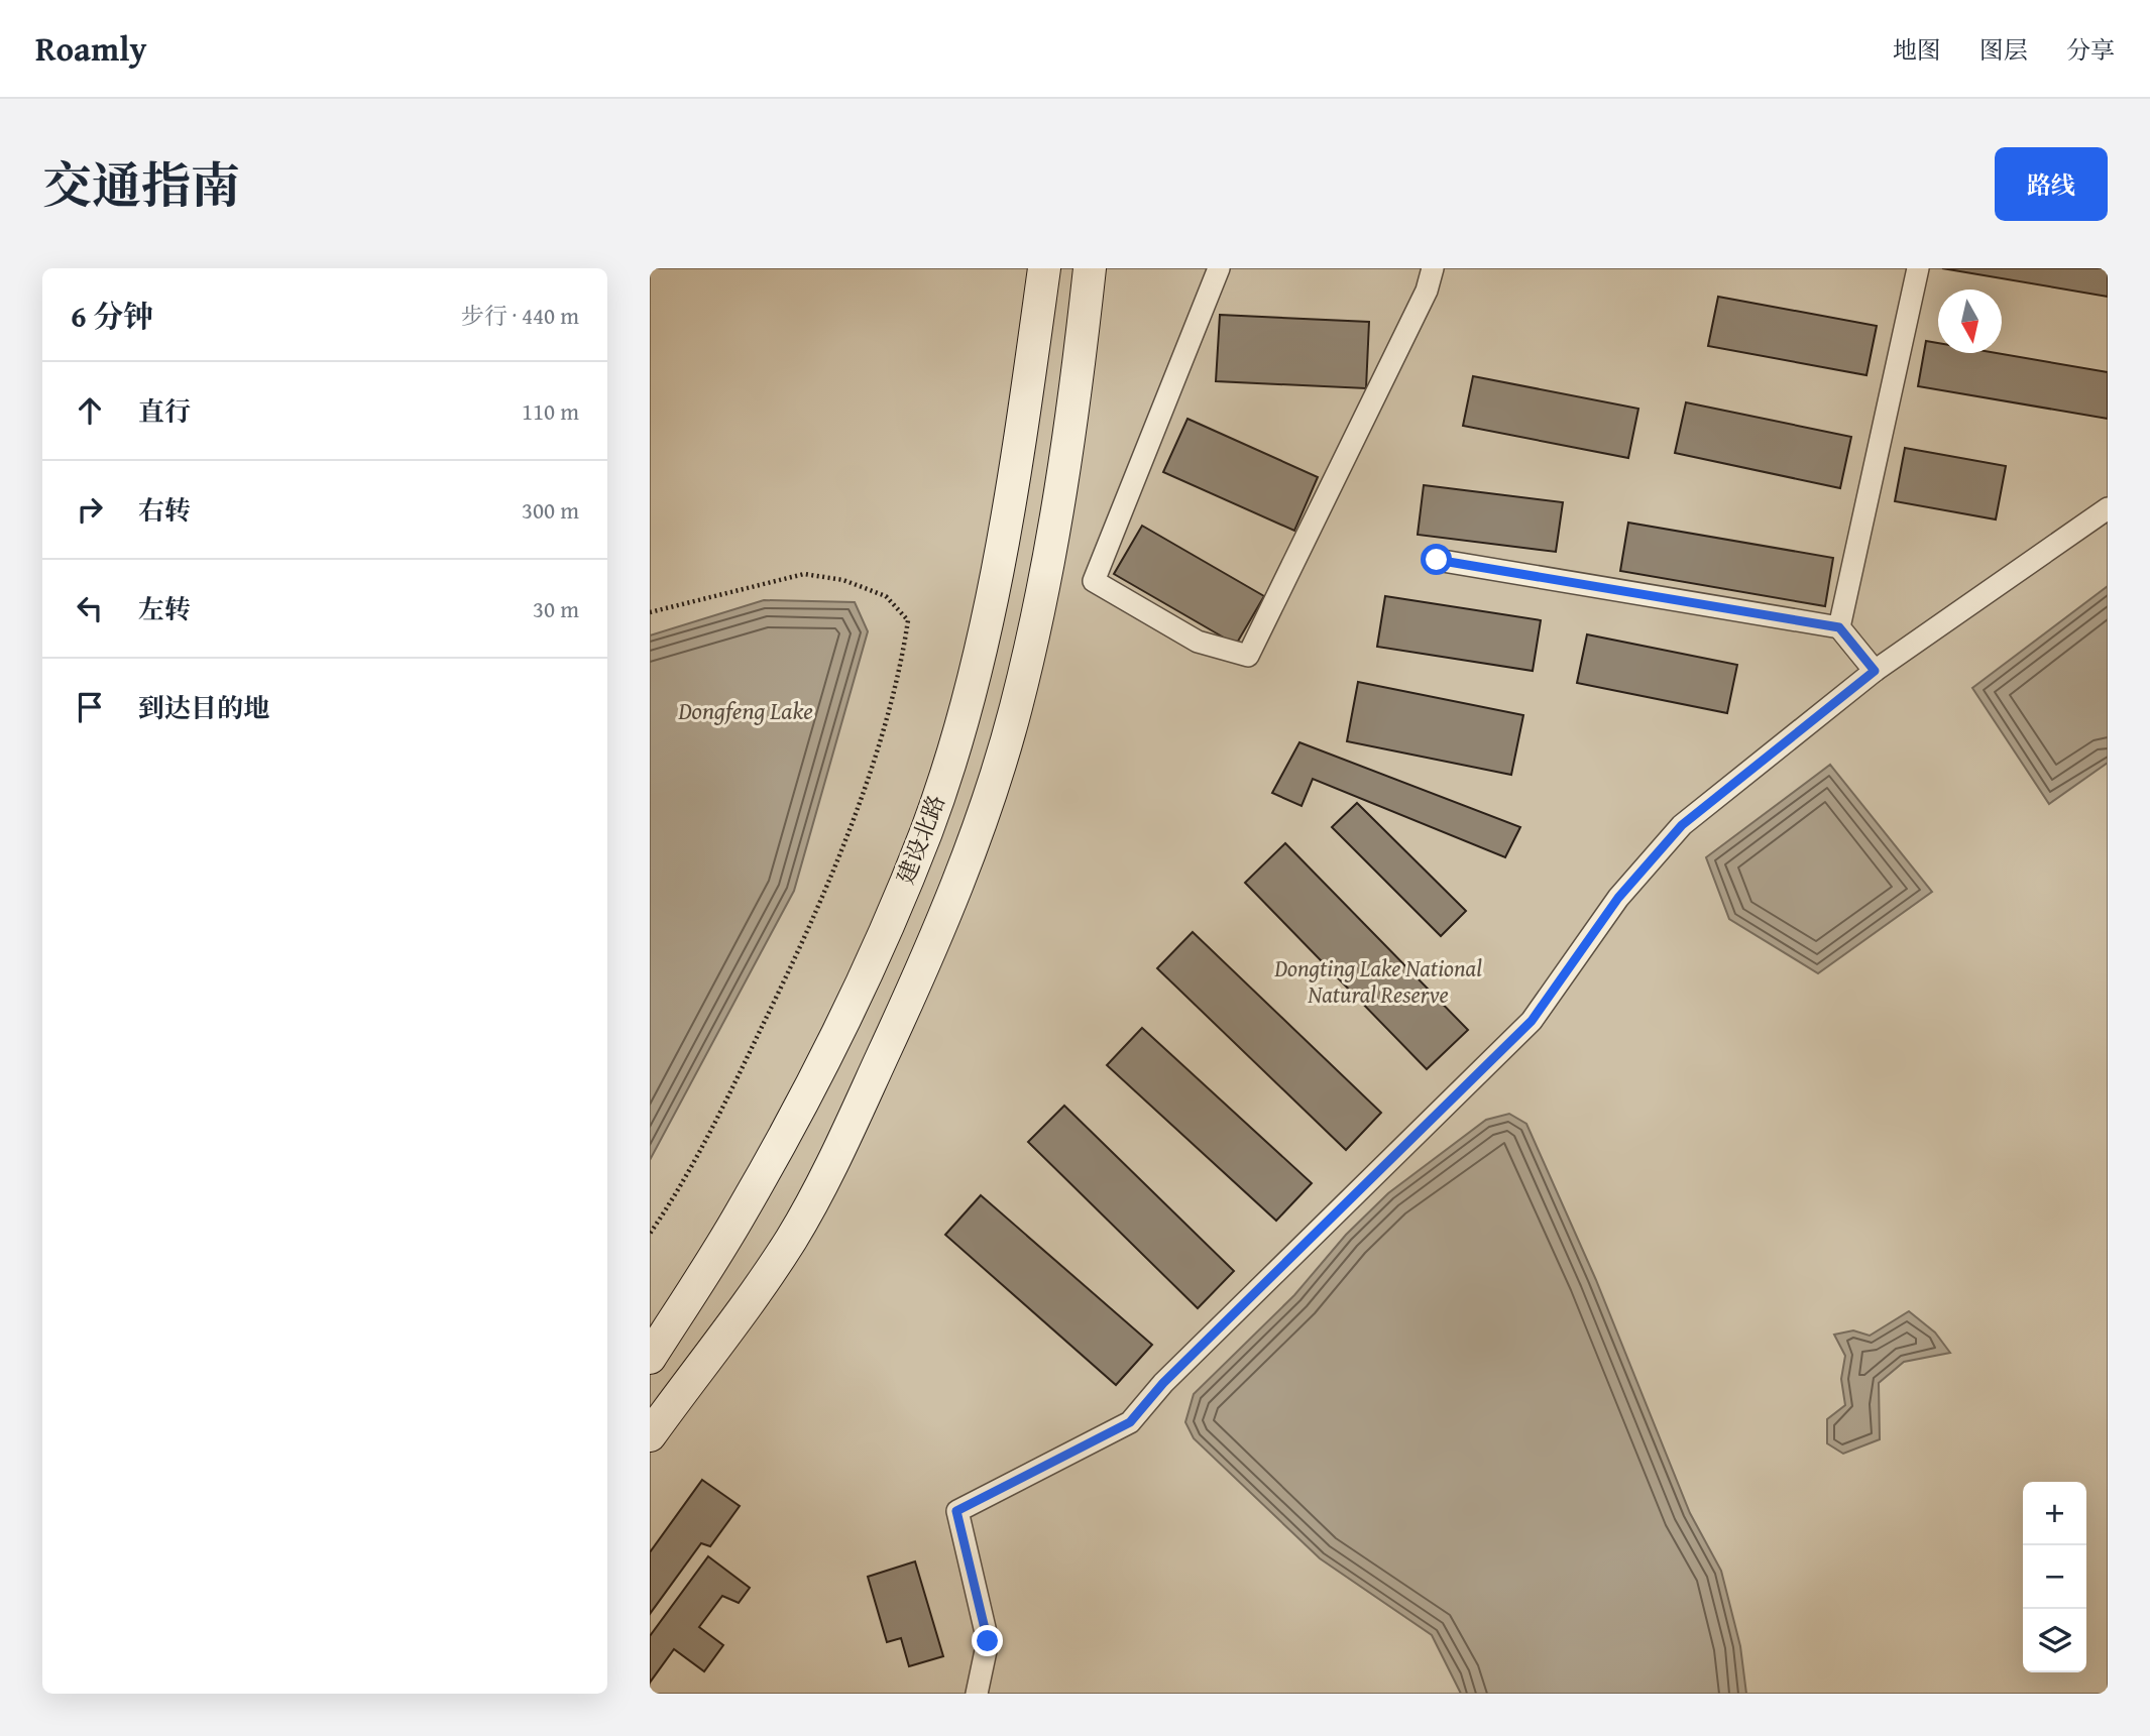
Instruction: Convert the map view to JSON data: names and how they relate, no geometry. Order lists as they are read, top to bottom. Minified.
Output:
{"streets":{"main road":["建设北路"]},"water":["Dongfeng Lake"],"parks":["Dongting Lake National Natural Reserve"],"north":"bottom","page":{"header":"Roamly","nav":["地图","图层","分享"],"title":"交通指南","buttons":"路线","heading":["6 分钟","步行 · 440 m"],"list":[["直行","110 m"],["右转","300 m"],["左转","30 m"],"到达目的地"],"map_buttons":["+","−"]}}
